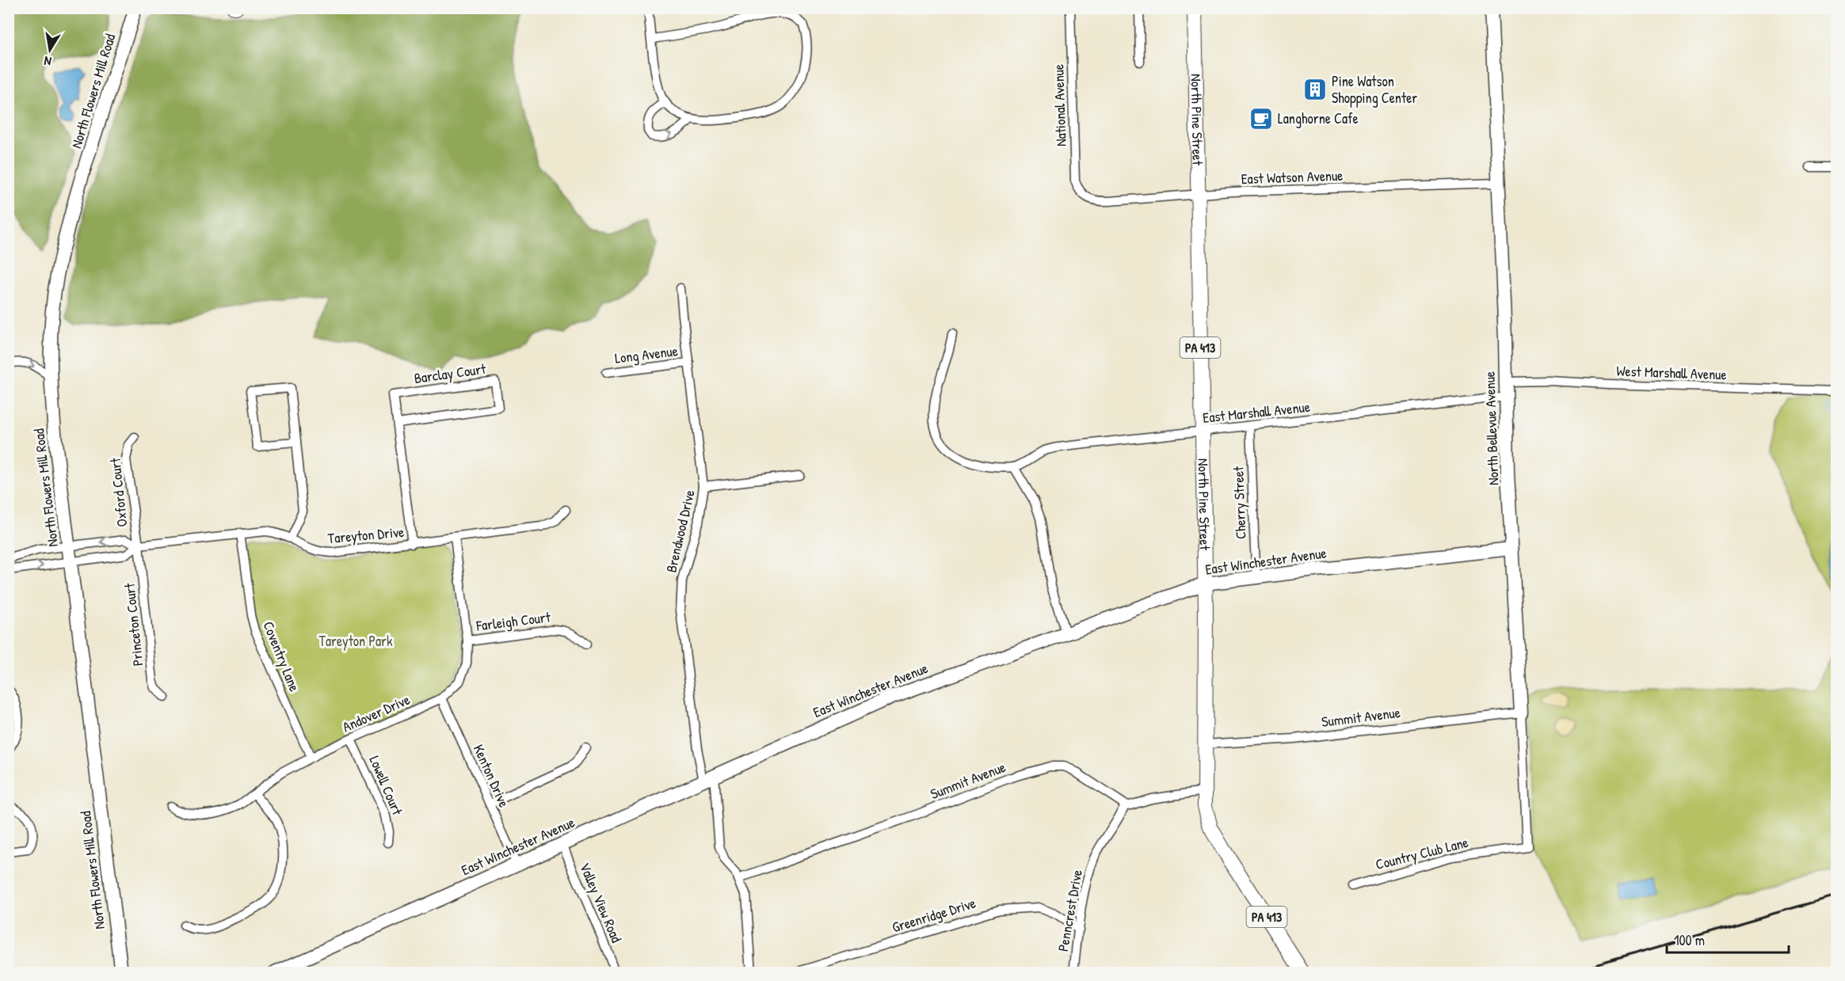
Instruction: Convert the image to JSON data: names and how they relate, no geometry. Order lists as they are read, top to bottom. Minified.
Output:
{"streets":{"main road":["North Pine Street","PA 413"],"street":["North Flowers Mill Road","National Avenue","East Watson Avenue","Long Avenue","West Marshall Avenue","Barclay Court","East Marshall Avenue","North Bellevue Avenue","Oxford Court","Cherry Street","Brendwood Drive","Tareyton Drive","East Winchester Avenue","Farleigh Court","Princeton Court","Coventry Lane","Andover Drive","Summit Avenue","Kenton Drive","Lowell Court","Country Club Lane","Valley View Road","Penncrest Drive","Greenridge Drive"]},"crossings":[["North Flowers Mill Road","Tareyton Drive"],["National Avenue","East Watson Avenue"],["North Pine Street","East Watson Avenue"],["North Pine Street","East Marshall Avenue"],["North Pine Street","East Winchester Avenue"],["North Pine Street","Summit Avenue"],["East Watson Avenue","North Bellevue Avenue"],["Long Avenue","Brendwood Drive"],["West Marshall Avenue","North Bellevue Avenue"],["Barclay Court","Tareyton Drive"],["East Marshall Avenue","North Bellevue Avenue"],["East Marshall Avenue","Cherry Street"],["North Bellevue Avenue","East Winchester Avenue"],["North Bellevue Avenue","Summit Avenue"],["North Bellevue Avenue","Country Club Lane"],["Oxford Court","Tareyton Drive"],["Oxford Court","Princeton Court"],["Cherry Street","East Winchester Avenue"],["Brendwood Drive","East Winchester Avenue"],["Tareyton Drive","Princeton Court"],["Tareyton Drive","Coventry Lane"],["Tareyton Drive","Andover Drive"],["East Winchester Avenue","Kenton Drive"],["East Winchester Avenue","Valley View Road"],["Farleigh Court","Andover Drive"],["Coventry Lane","Andover Drive"],["Andover Drive","Kenton Drive"],["Andover Drive","Lowell Court"],["Summit Avenue","Penncrest Drive"],["Penncrest Drive","Greenridge Drive"]],"parks":["Tareyton Park"],"places":{"building":["Pine Watson Shopping Center"],"cafe":["Langhorne Cafe"]},"scale_bar":"100 m","north":"bottom"}
